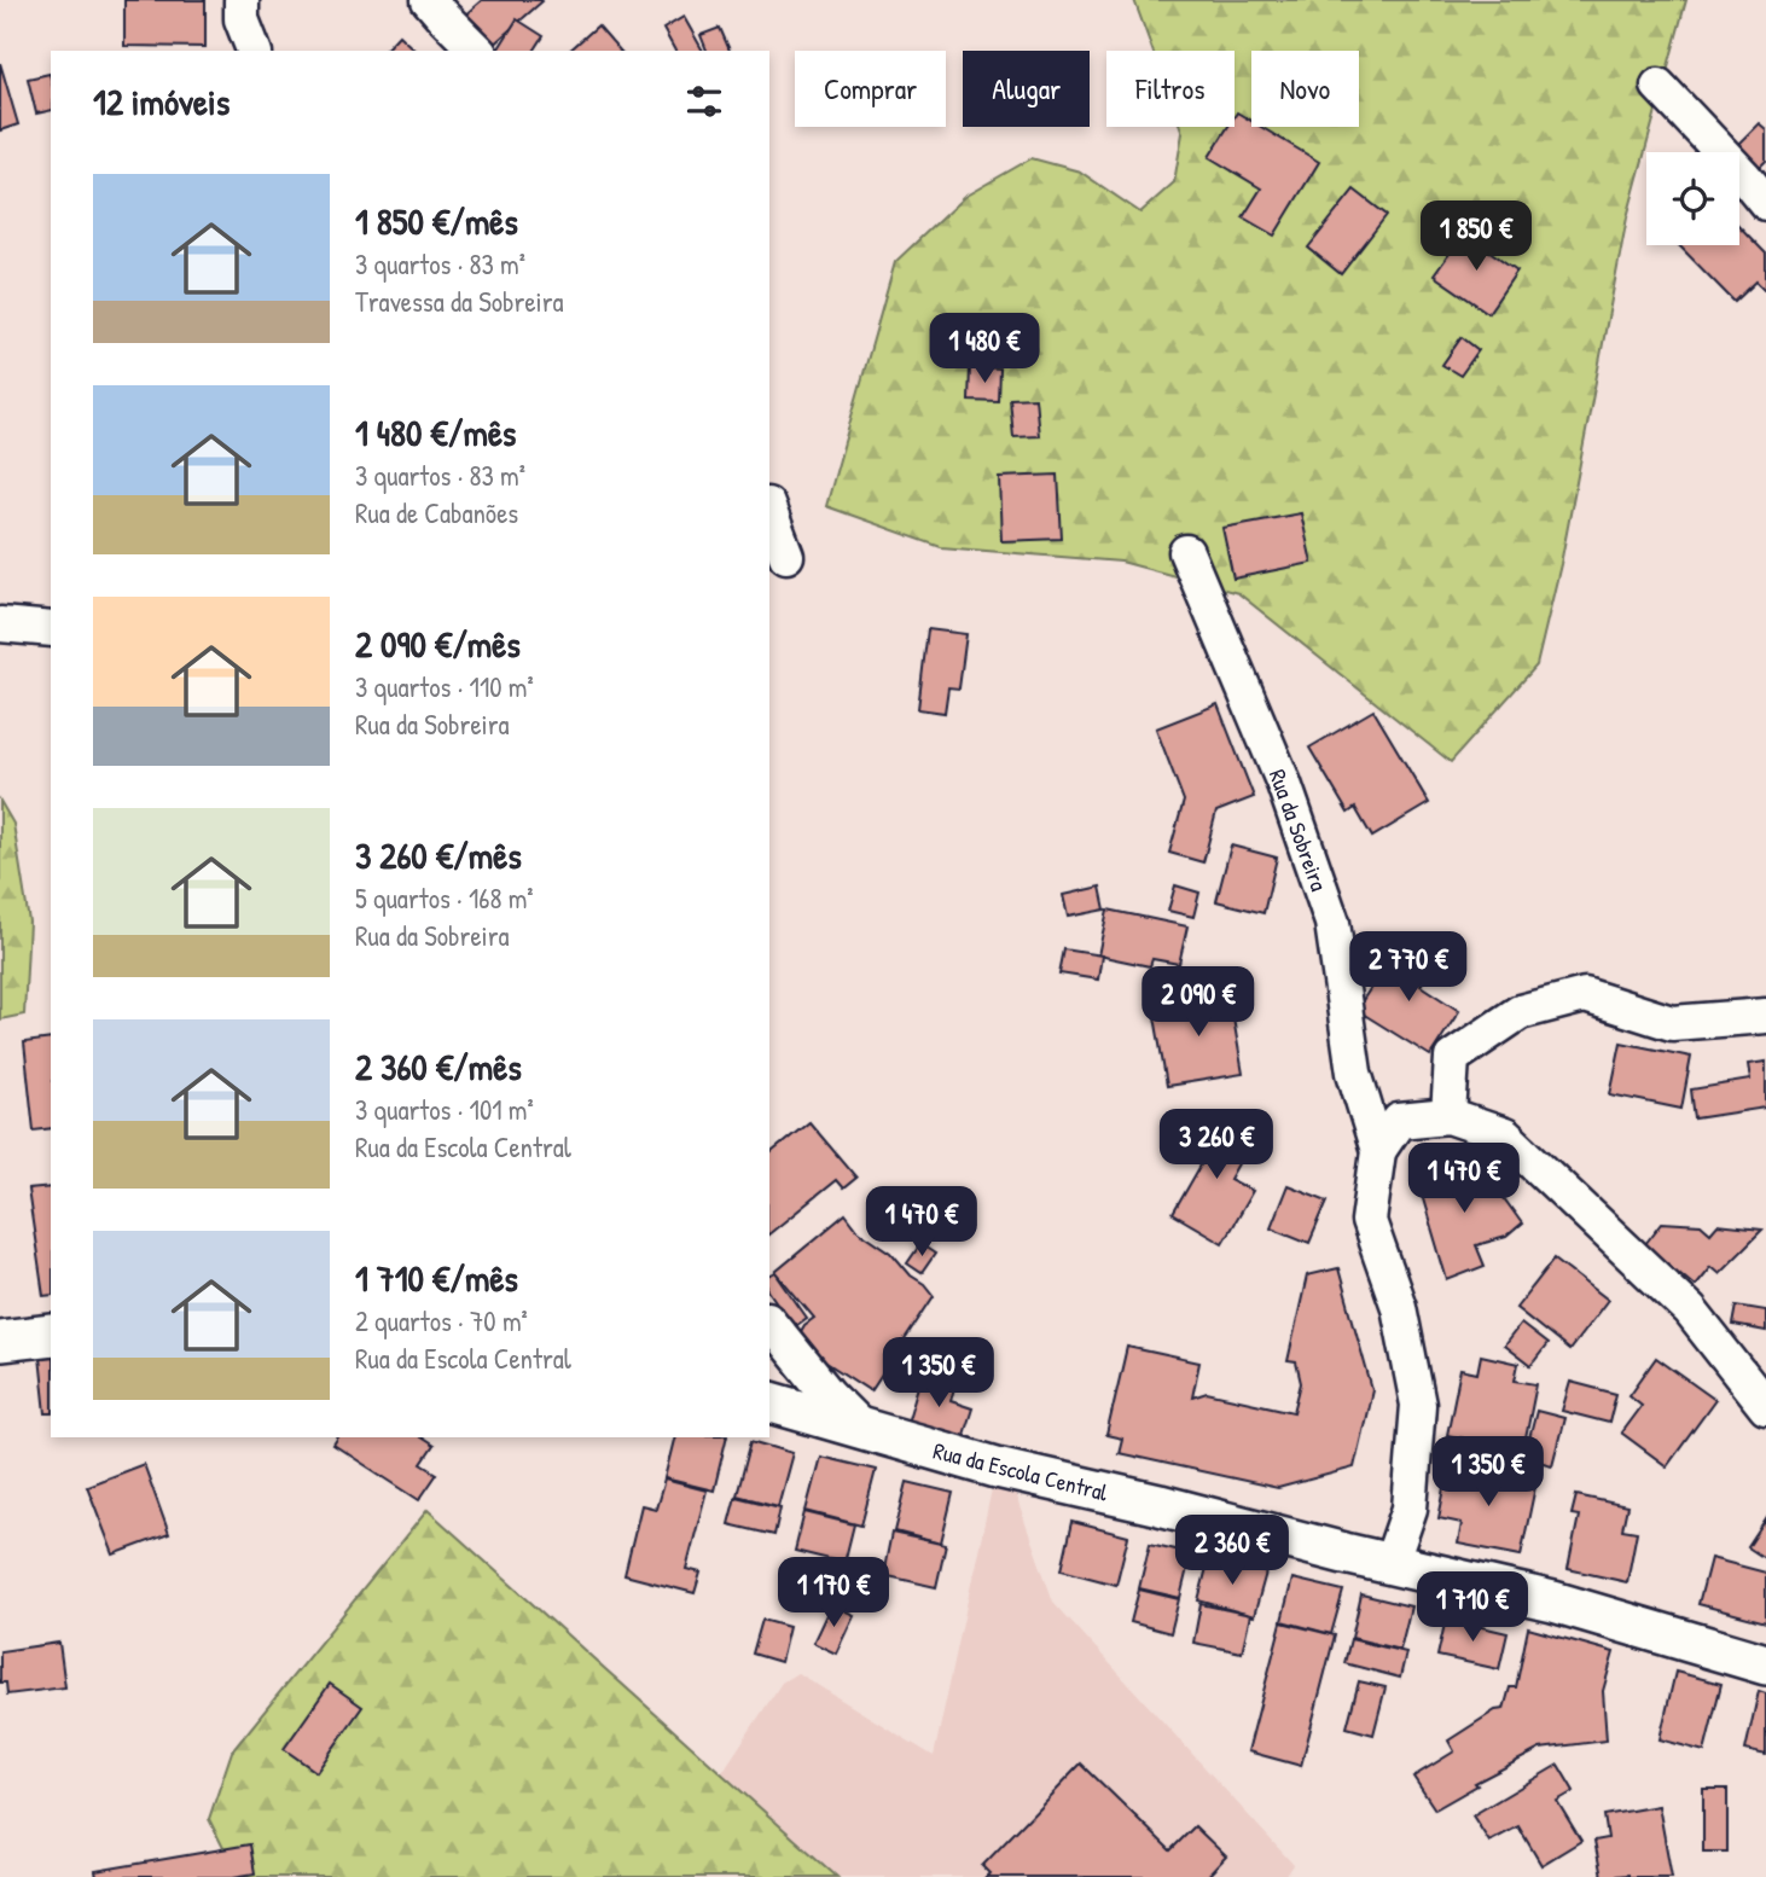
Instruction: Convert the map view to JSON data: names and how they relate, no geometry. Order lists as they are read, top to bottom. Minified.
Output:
{"streets":{"street":["Rua da Sobreira","Rua da Escola Central"]},"crossings":[["Rua da Sobreira","Rua da Escola Central"]],"page":{"chip":["Comprar","Alugar","Filtros","Novo"],"heading":"12 imóveis","list":[{"name":"1 850 €/mês","note":"3 quartos · 83 m² · Travessa da Sobreira"},{"name":"1 480 €/mês","note":"3 quartos · 83 m² · Rua de Cabanões"},{"name":"2 090 €/mês","note":"3 quartos · 110 m² · Rua da Sobreira"},{"name":"3 260 €/mês","note":"5 quartos · 168 m² · Rua da Sobreira"},{"name":"2 360 €/mês","note":"3 quartos · 101 m² · Rua da Escola Central"},{"name":"1 710 €/mês","note":"2 quartos · 70 m² · Rua da Escola Central"}],"price":["1 850 €","1 480 €","2 770 €","2 090 €","3 260 €","1 470 €","1 470 €","1 350 €","1 350 €","2 360 €","1 170 €","1 710 €"]}}
